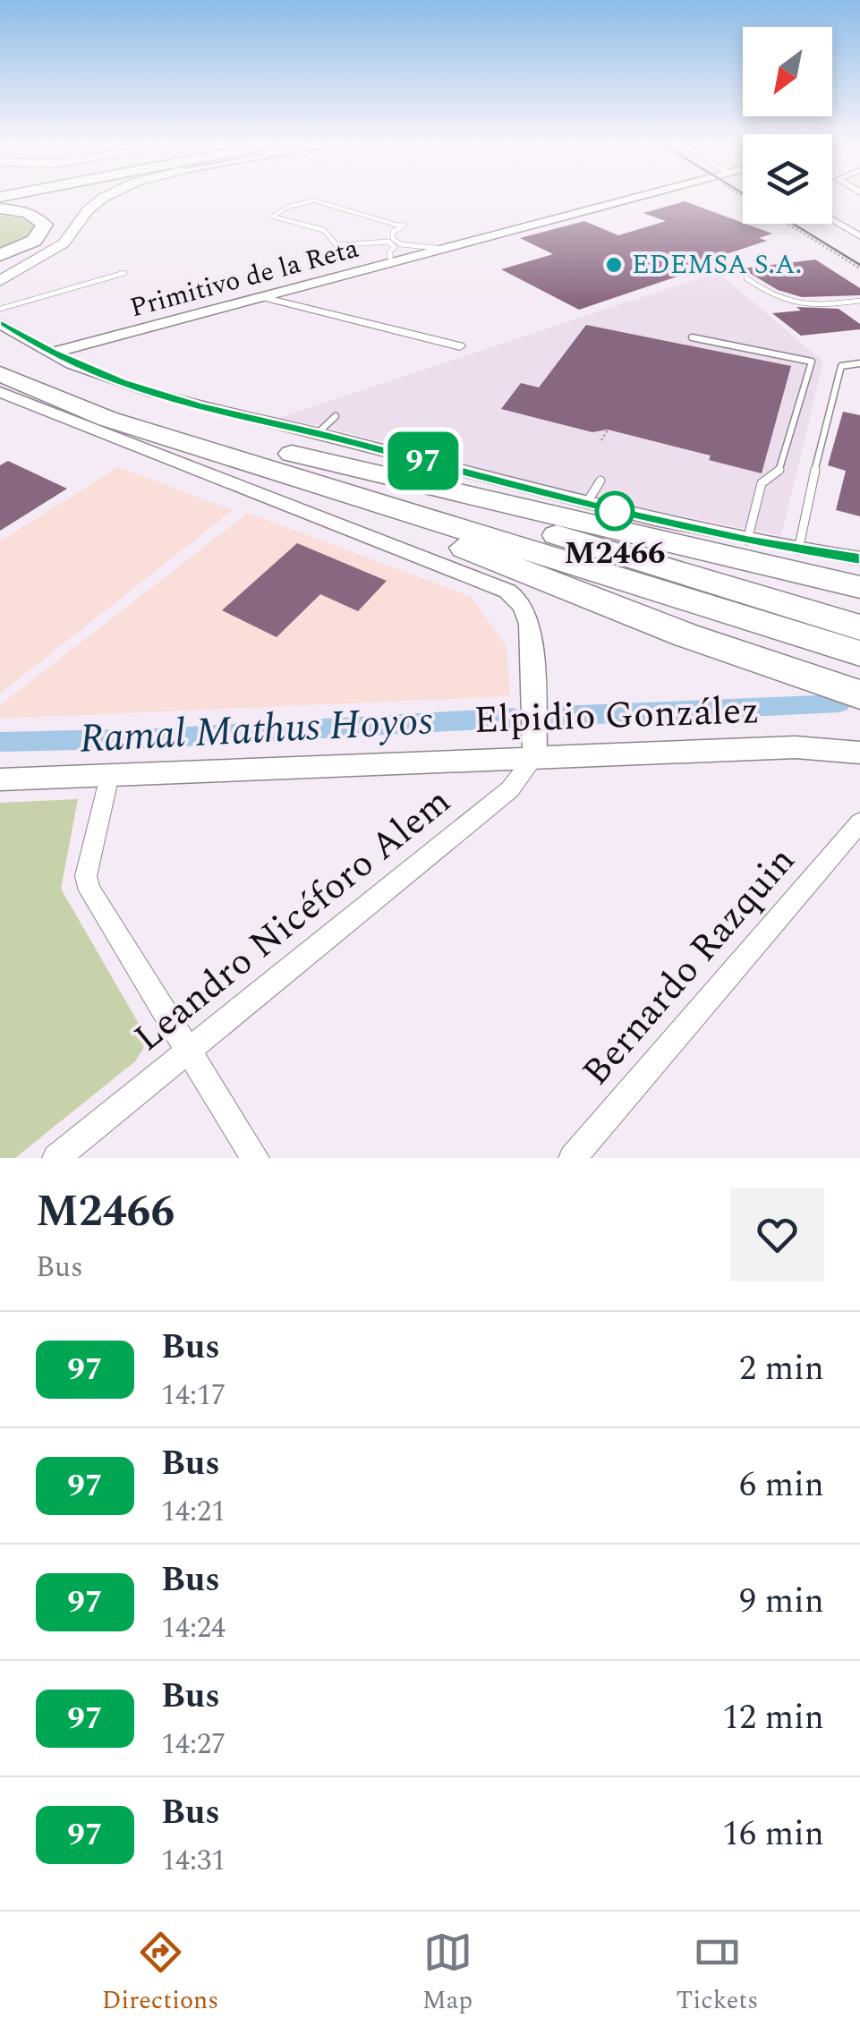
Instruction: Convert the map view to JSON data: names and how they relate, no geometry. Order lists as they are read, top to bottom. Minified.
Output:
{"streets":{"street":["Primitivo de la Reta","Elpidio González","Leandro Nicéforo Alem","Bernardo Razquin"]},"crossings":[["Elpidio González","Leandro Nicéforo Alem"]],"water":["Ramal Mathus Hoyos"],"places":["EDEMSA S.A.","M2466"],"lines":["bus line 97"],"north":"bottom left","page":{"on_map":"97","heading":["M2466","Bus"],"list":[{"mark":"97","name":"Bus","note":"14:17","value":"2 min"},{"mark":"97","name":"Bus","note":"14:21","value":"6 min"},{"mark":"97","name":"Bus","note":"14:24","value":"9 min"},{"mark":"97","name":"Bus","note":"14:27","value":"12 min"},{"mark":"97","name":"Bus","note":"14:31","value":"16 min"}],"tabs":["Directions","Map","Tickets"]}}
